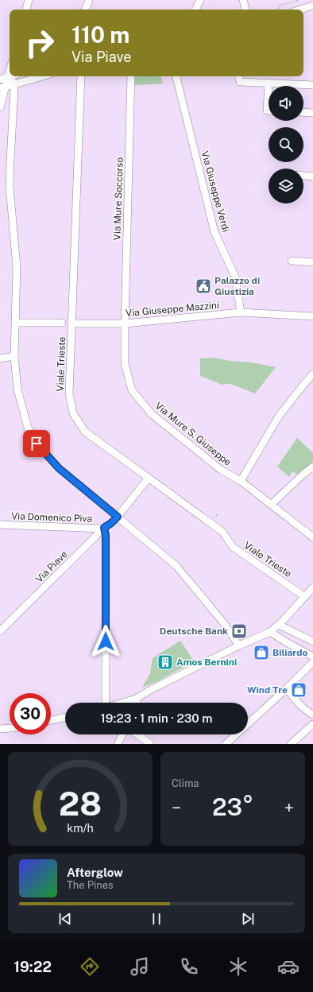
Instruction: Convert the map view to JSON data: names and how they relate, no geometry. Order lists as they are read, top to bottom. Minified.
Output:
{"streets":{"street":["Via Giuseppe Verdi","Via Mure Soccorso","Via Giuseppe Mazzini","Viale Trieste","Via Mure S. Giuseppe","Via Domenico Piva","Via Piave"]},"crossings":[["Via Giuseppe Verdi","Via Giuseppe Mazzini"],["Via Mure Soccorso","Via Giuseppe Mazzini"],["Via Mure Soccorso","Via Mure S. Giuseppe"],["Via Giuseppe Mazzini","Viale Trieste"],["Via Giuseppe Mazzini","Via Mure S. Giuseppe"],["Viale Trieste","Via Piave"],["Via Domenico Piva","Via Piave"]],"places":{"public building":["Palazzo di Giustizia"],"bank":["Deutsche Bank"],"shop":["Biliardo","Wind Tre"],"building":["Amos Bernini"]},"page":{"turn":["110 m","Via Piave"],"limit":"30","trip":"19:23 · 1 min · 230 m","tile":"Clima","heat":["−","23°","+"],"song":["Afterglow","The Pines"],"tabs":"19:22","gauge":["28","km/h"]}}
